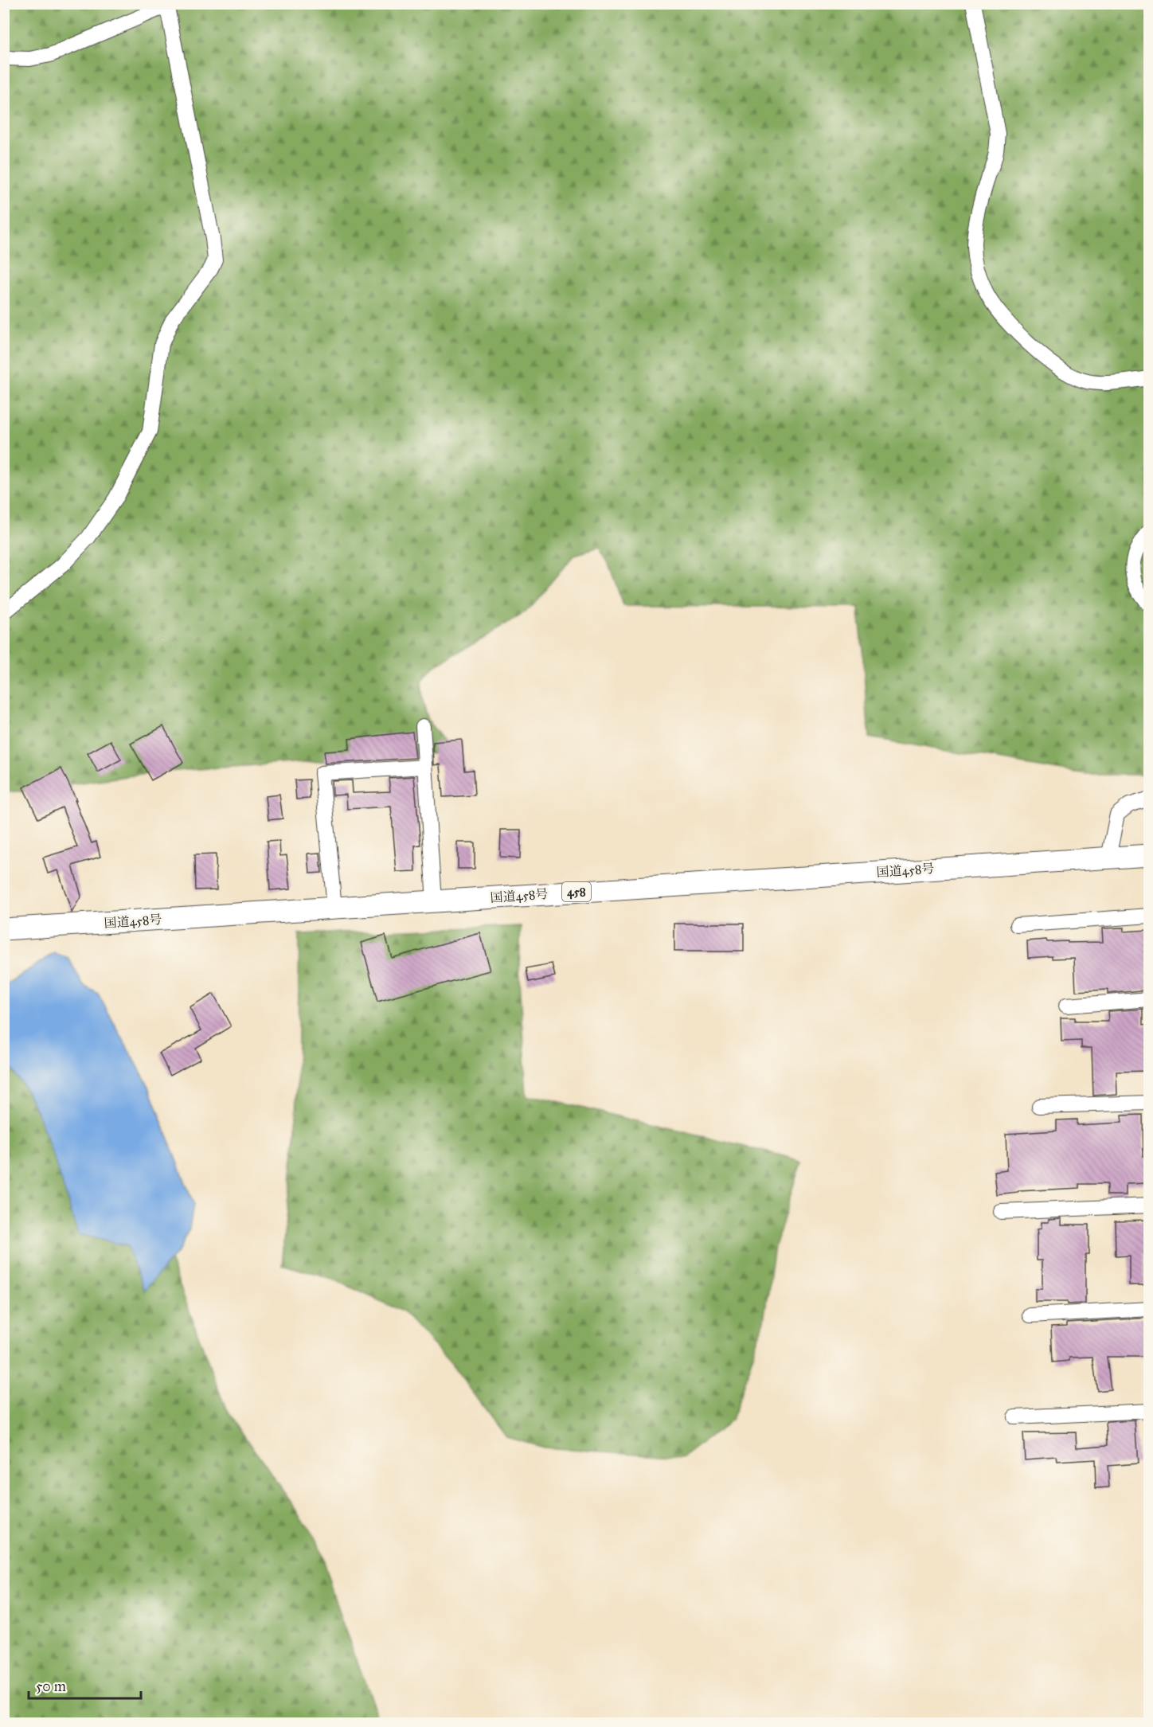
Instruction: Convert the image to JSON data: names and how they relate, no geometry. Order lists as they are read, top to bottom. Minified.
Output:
{"streets":{"highway":["国道458号","458"]},"scale_bar":"50 m"}
